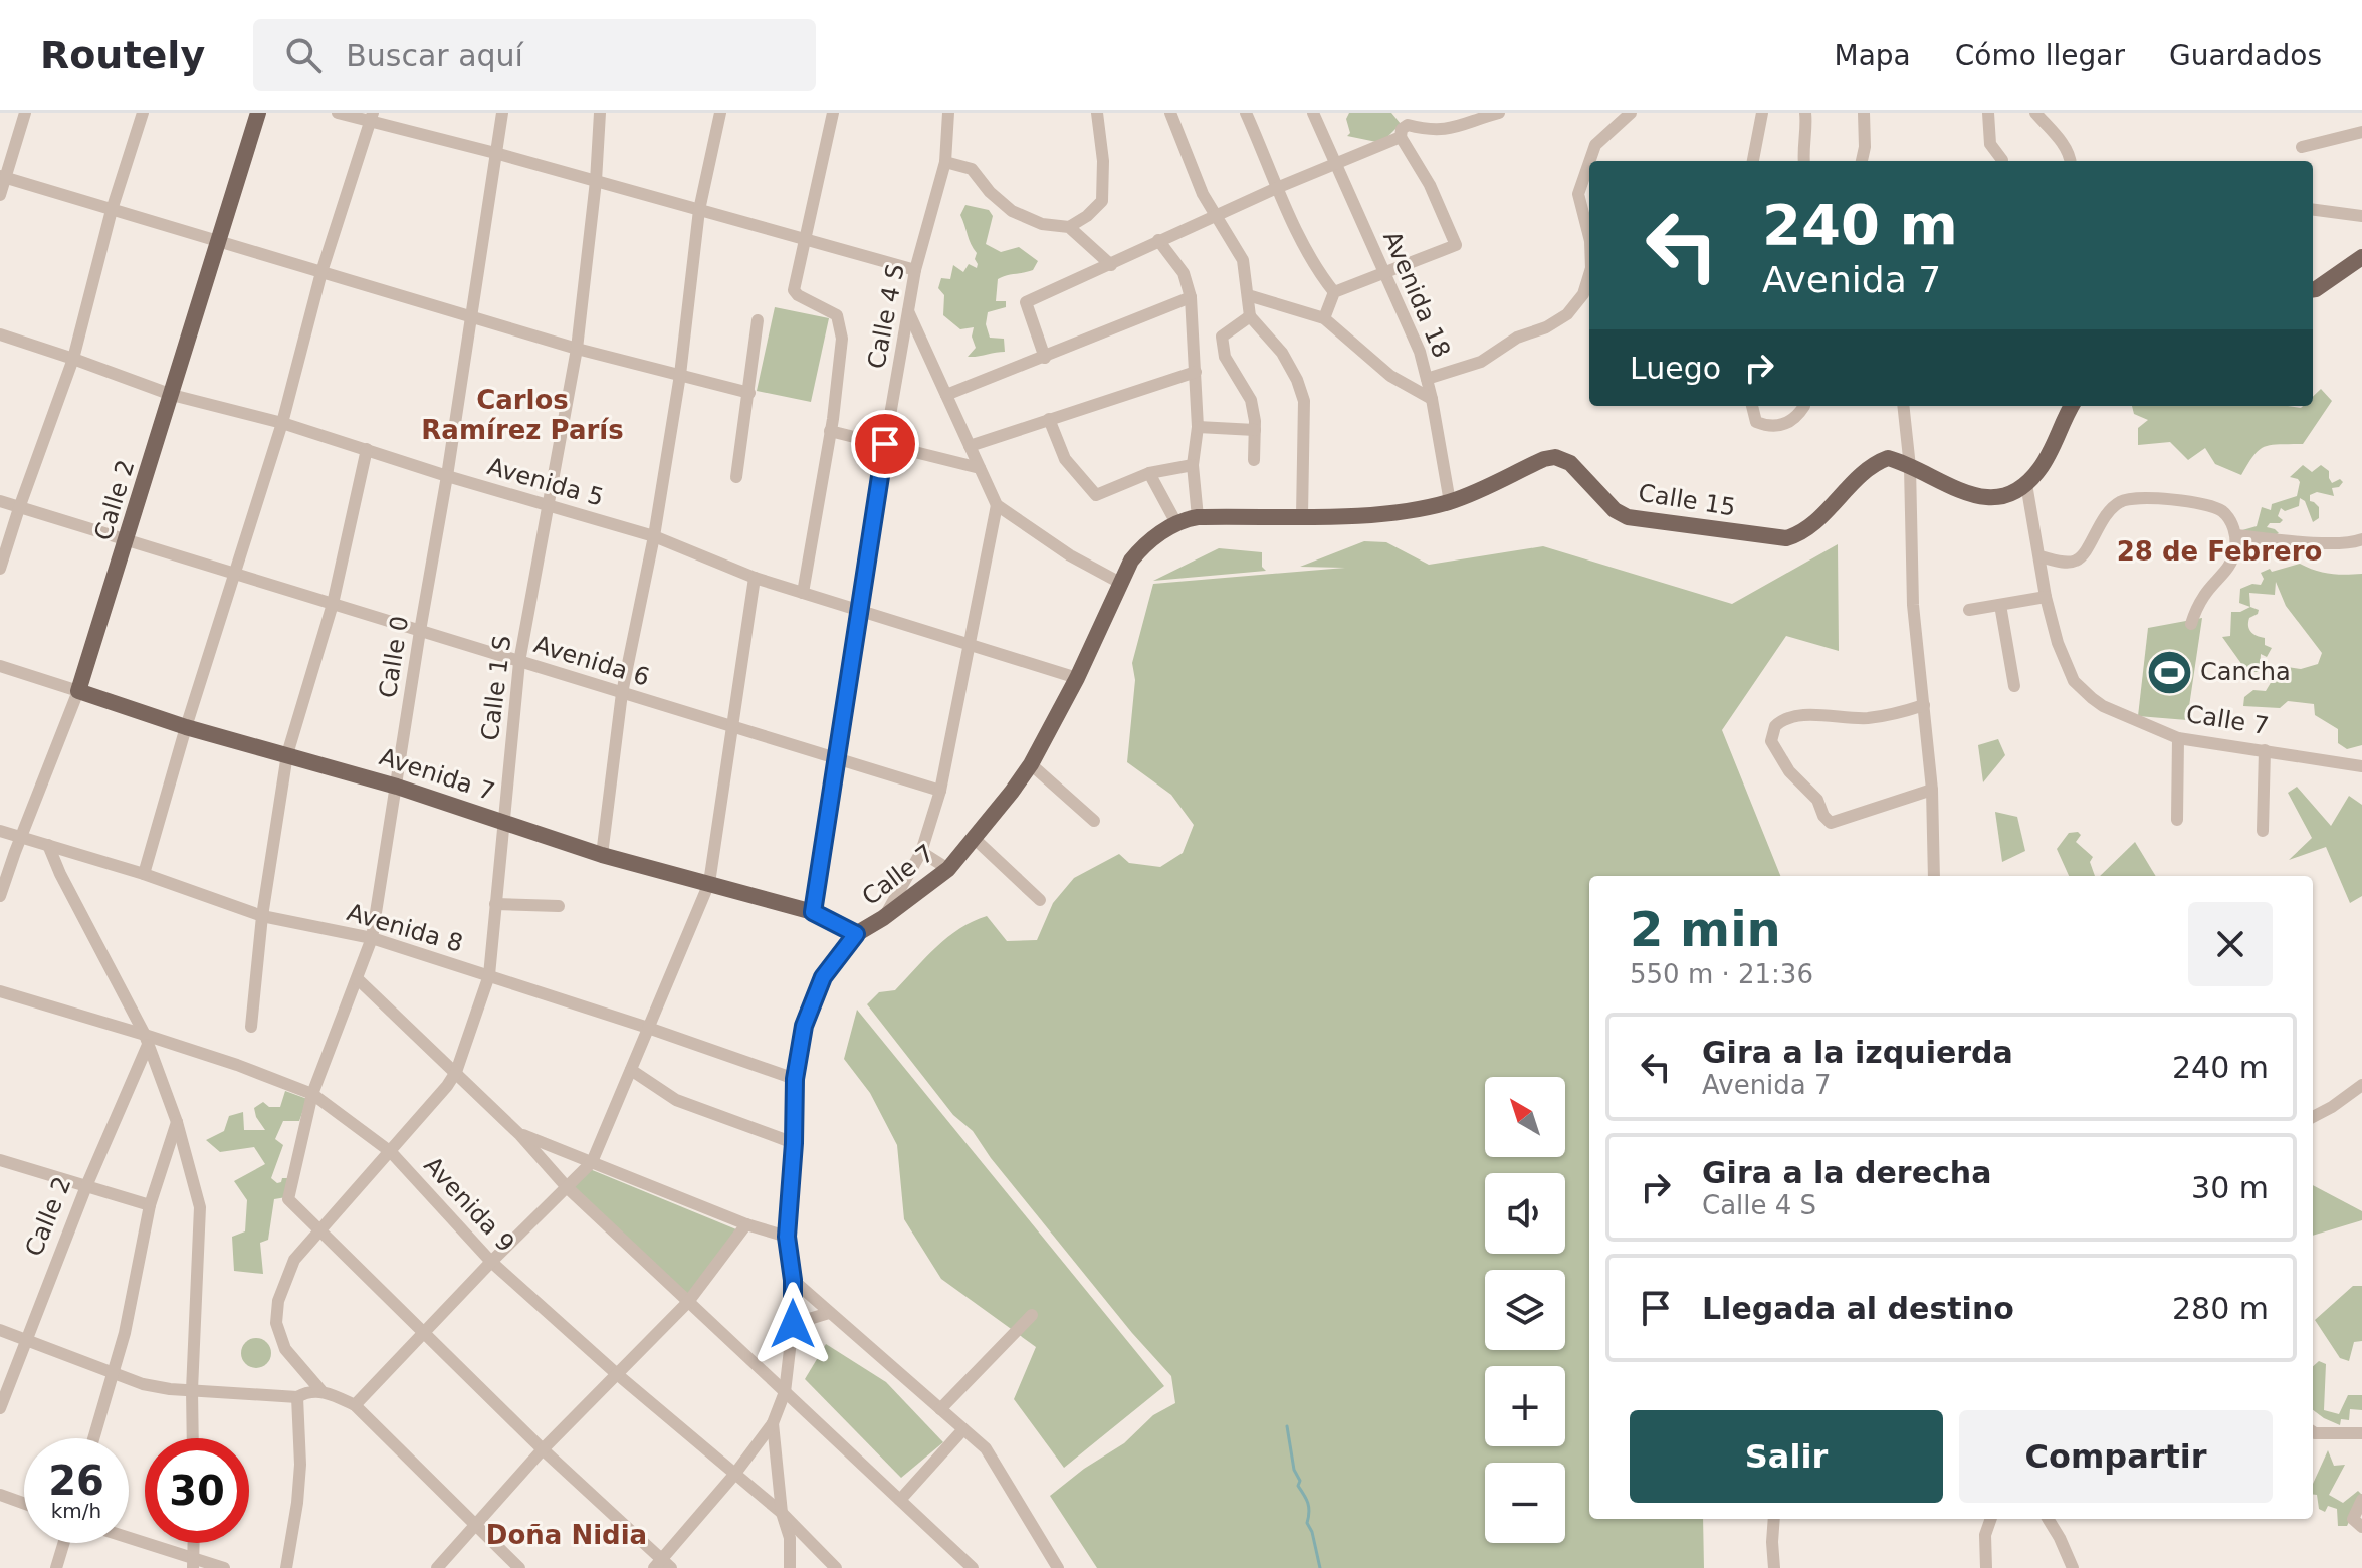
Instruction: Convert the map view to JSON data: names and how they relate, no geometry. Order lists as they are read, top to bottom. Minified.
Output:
{"streets":{"main road":["Calle 2","Calle 15","Calle 7","Avenida 7"],"street":["Avenida 18","Calle 4 S","Avenida 5","Calle 0","Avenida 6","Calle 1 S","Avenida 8","Avenida 9"]},"crossings":[["Avenida 18","Calle 15"],["Calle 4 S","Avenida 5"],["Calle 4 S","Avenida 6"],["Calle 4 S","Avenida 7"],["Avenida 5","Calle 2"],["Avenida 5","Calle 0"],["Avenida 5","Calle 1 S"],["Avenida 5","Calle 7"],["Calle 2","Avenida 6"],["Calle 2","Avenida 7"],["Calle 2","Avenida 8"],["Calle 2","Avenida 9"],["Calle 15","Calle 7"],["Calle 0","Avenida 6"],["Calle 0","Calle 1 S"],["Calle 0","Avenida 7"],["Calle 0","Avenida 8"],["Calle 0","Avenida 9"],["Avenida 6","Calle 1 S"],["Calle 1 S","Avenida 7"],["Calle 1 S","Avenida 8"],["Calle 1 S","Avenida 9"],["Calle 7","Avenida 7"],["Calle 7","Avenida 8"],["Calle 7","Avenida 9"]],"districts":["Carlos Ramírez París","28 de Febrero","Doña Nidia"],"places":{"sports":["Cancha"]},"north":"top left","page":{"header":"Routely","search":"Buscar aquí","nav":["Mapa","Cómo llegar","Guardados"],"turn":["240 m","Avenida 7"],"then":"Luego","heading":["2 min","550 m · 21:36"],"list":[{"name":"Gira a la izquierda","note":"Avenida 7","value":"240 m"},{"name":"Gira a la derecha","note":"Calle 4 S","value":"30 m"},{"name":"Llegada al destino","value":"280 m"}],"map_buttons":["+","−"],"buttons":["Salir","Compartir"],"speed":"26 km/h","limit":"30"}}
